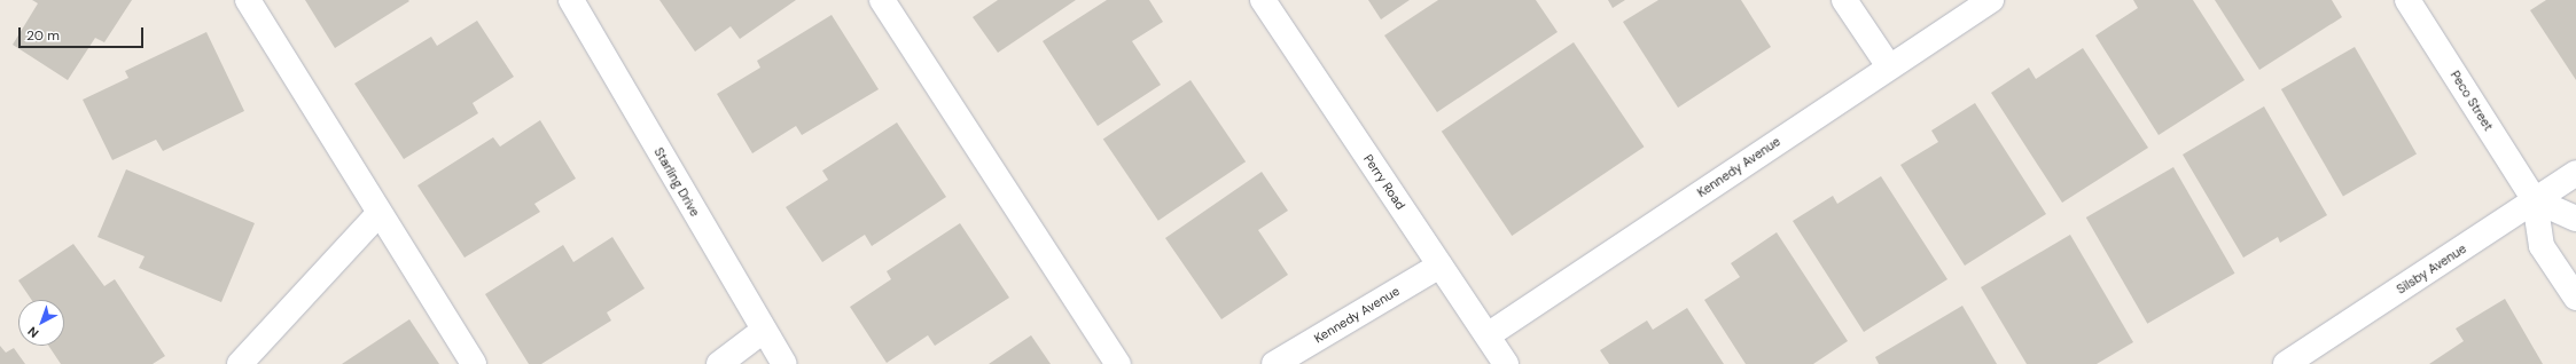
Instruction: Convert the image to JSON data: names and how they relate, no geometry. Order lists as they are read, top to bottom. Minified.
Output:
{"streets":{"street":["Peco Street","Kennedy Avenue","Starling Drive","Perry Road","Silsby Avenue"]},"crossings":[["Peco Street","Silsby Avenue"],["Kennedy Avenue","Perry Road"]],"scale_bar":"20 m","north":"bottom left"}
